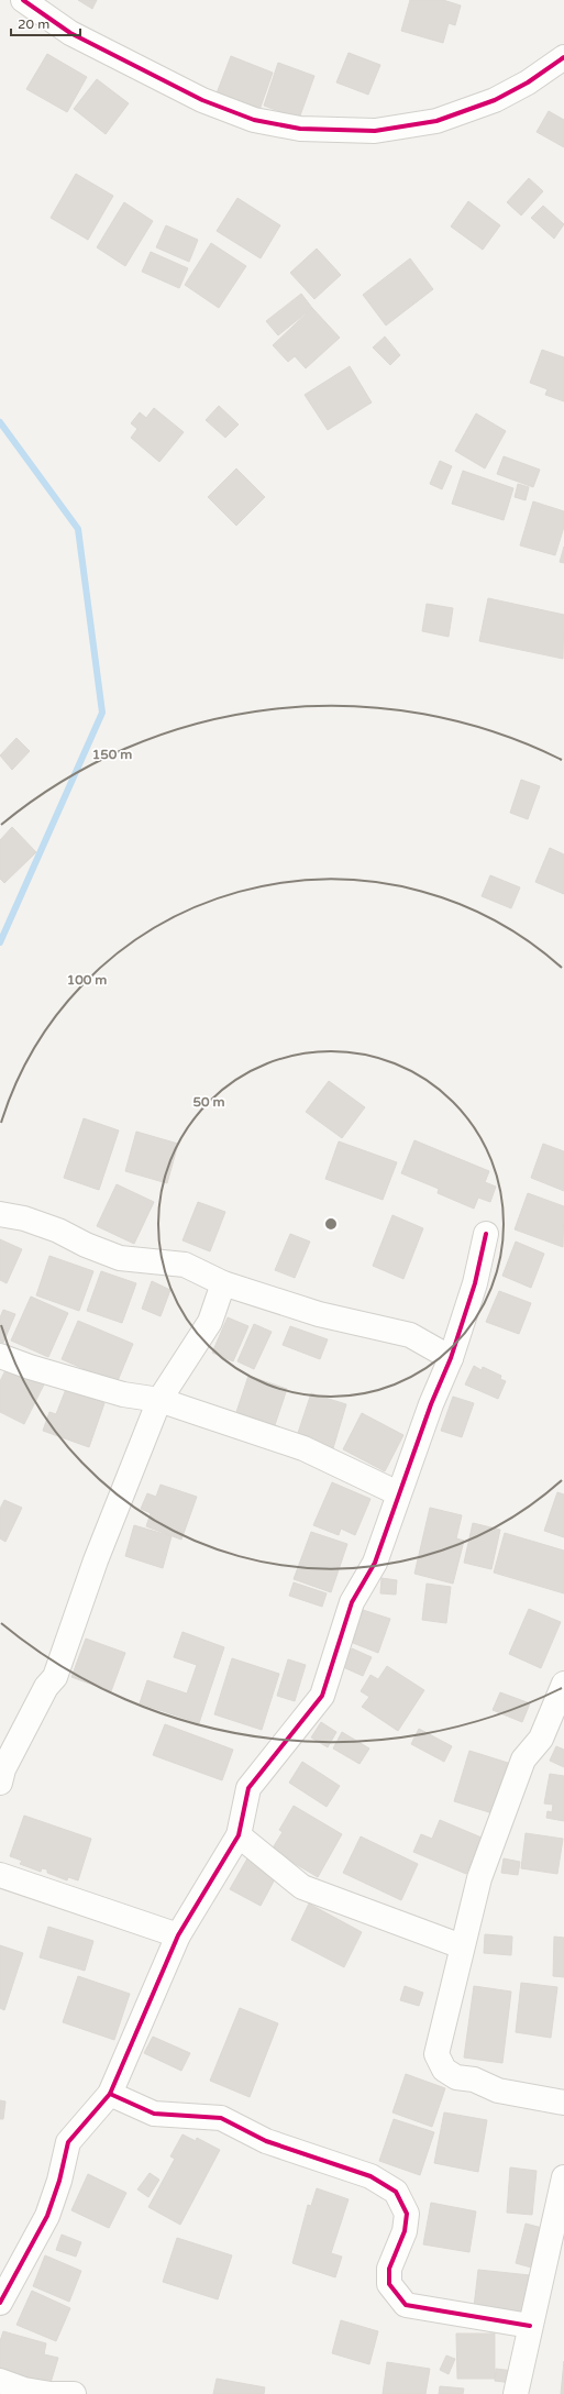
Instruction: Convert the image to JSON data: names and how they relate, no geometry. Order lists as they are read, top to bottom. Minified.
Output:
{"scale_bar":"20 m","rings":["150 m","100 m","50 m"]}
